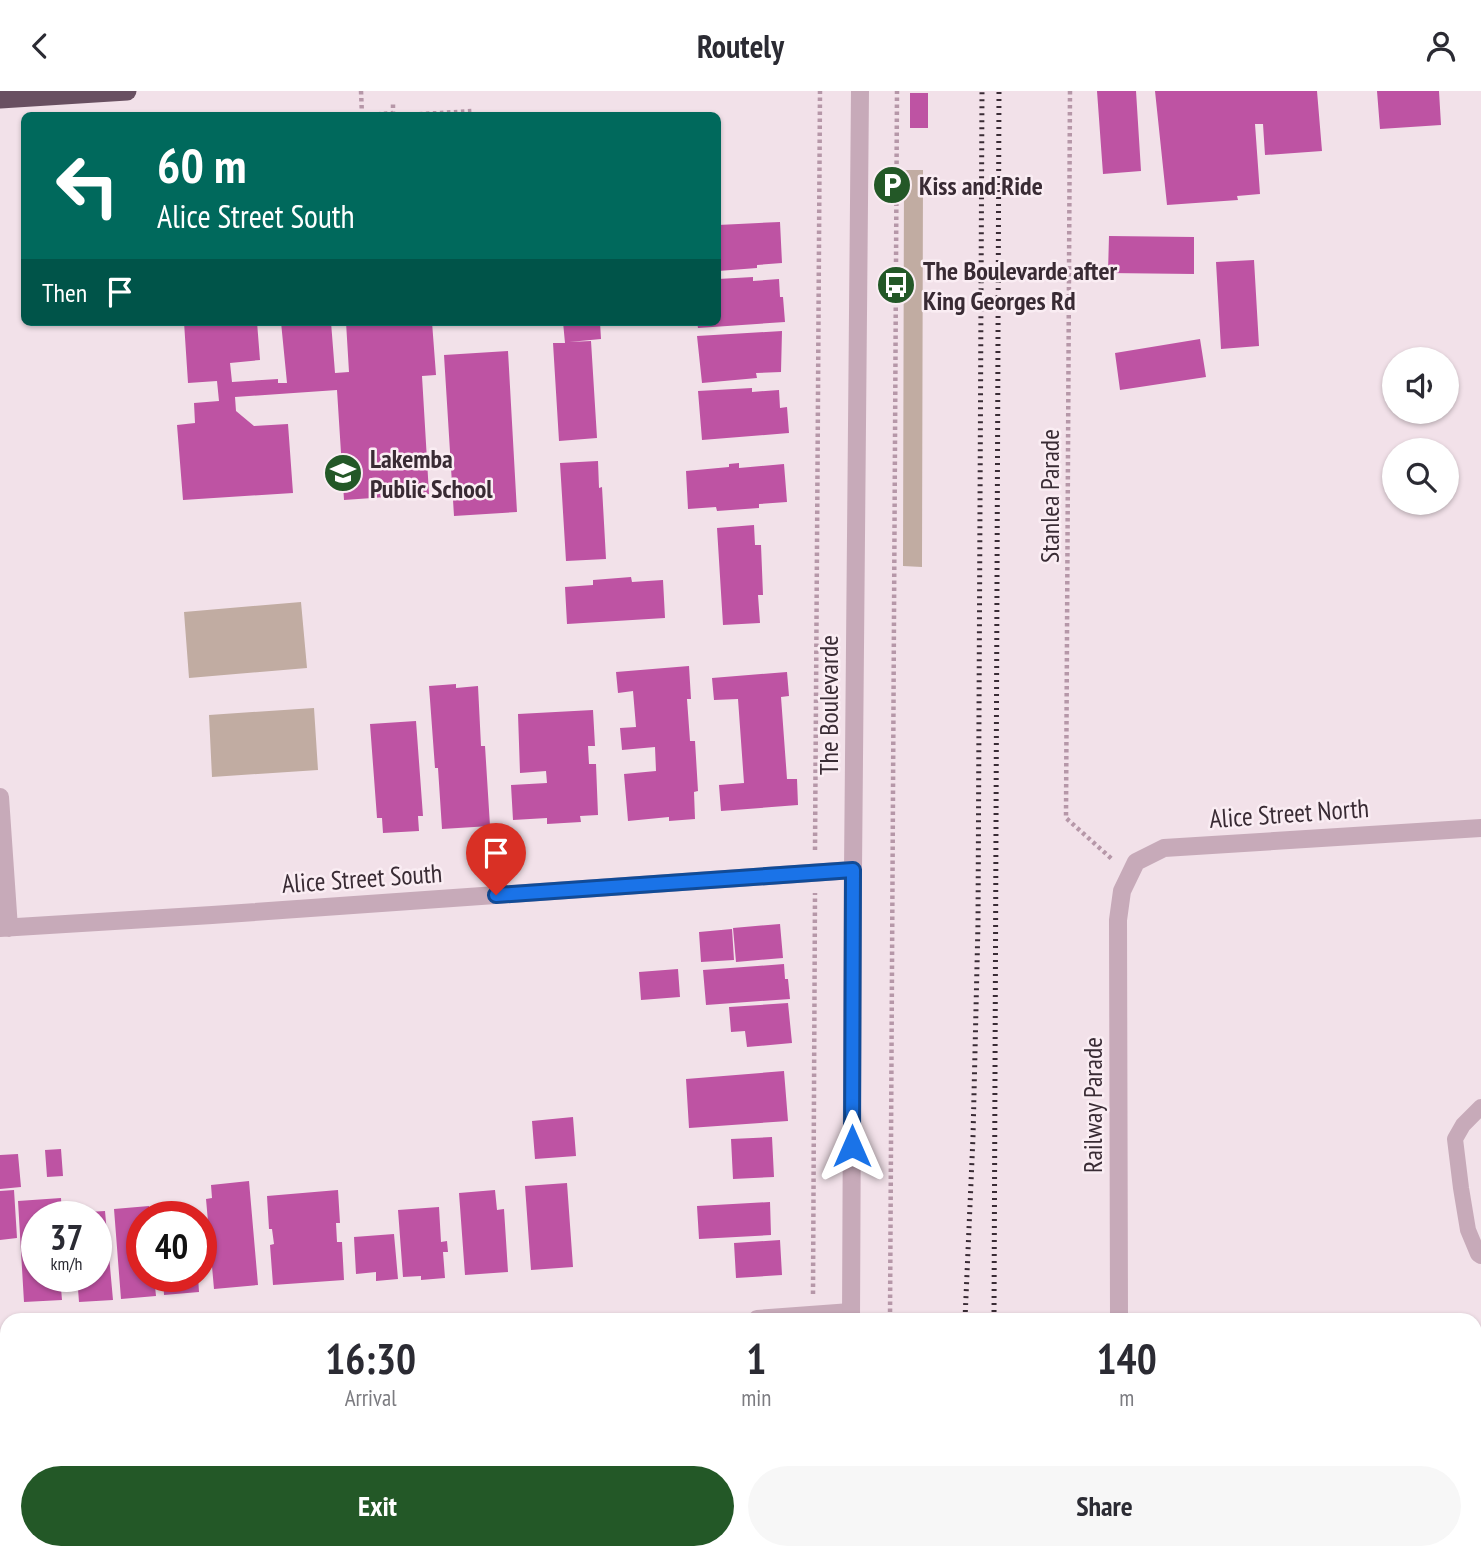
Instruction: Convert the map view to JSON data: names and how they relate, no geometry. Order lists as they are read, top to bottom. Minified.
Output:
{"streets":{"street":["The Boulevarde","Alice Street North","Alice Street South","Railway Parade"],"path":["Stanlea Parade"]},"crossings":[["Stanlea Parade","Alice Street North"],["Stanlea Parade","Railway Parade"],["The Boulevarde","Alice Street South"],["Alice Street North","Railway Parade"]],"places":{"parking":["Kiss and Ride"],"bus stop":["The Boulevarde after King Georges Rd"],"school or university":["Lakemba Public School"]},"page":{"header":"Routely","turn":["60 m","Alice Street South"],"then":"Then","speed":"37 km/h","limit":"40","eta":["16:30","Arrival","1","min","140","m"],"buttons":["Exit","Share"]}}
